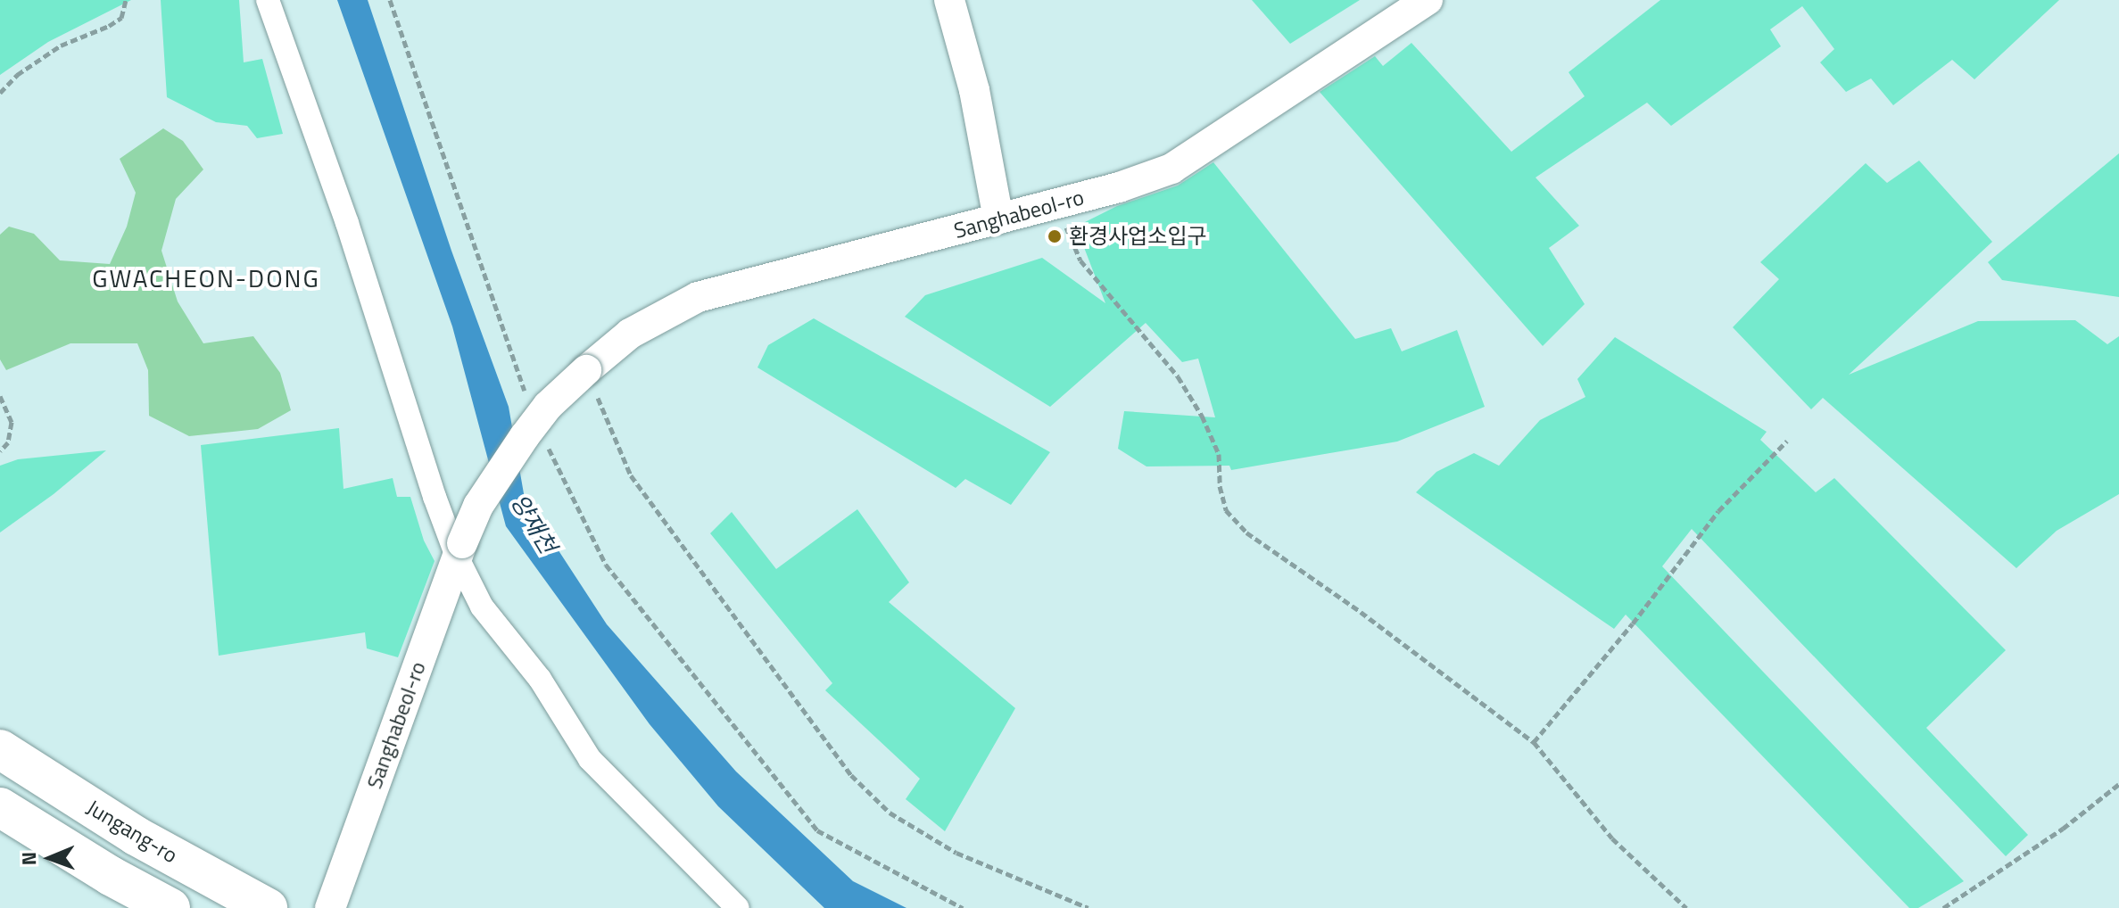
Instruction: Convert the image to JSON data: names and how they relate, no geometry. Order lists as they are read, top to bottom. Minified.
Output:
{"streets":{"main road":["Jungang-ro"],"street":["Sanghabeol-ro"]},"districts":["GWACHEON-DONG"],"water":["양재천"],"places":["환경사업소입구"],"north":"left"}
